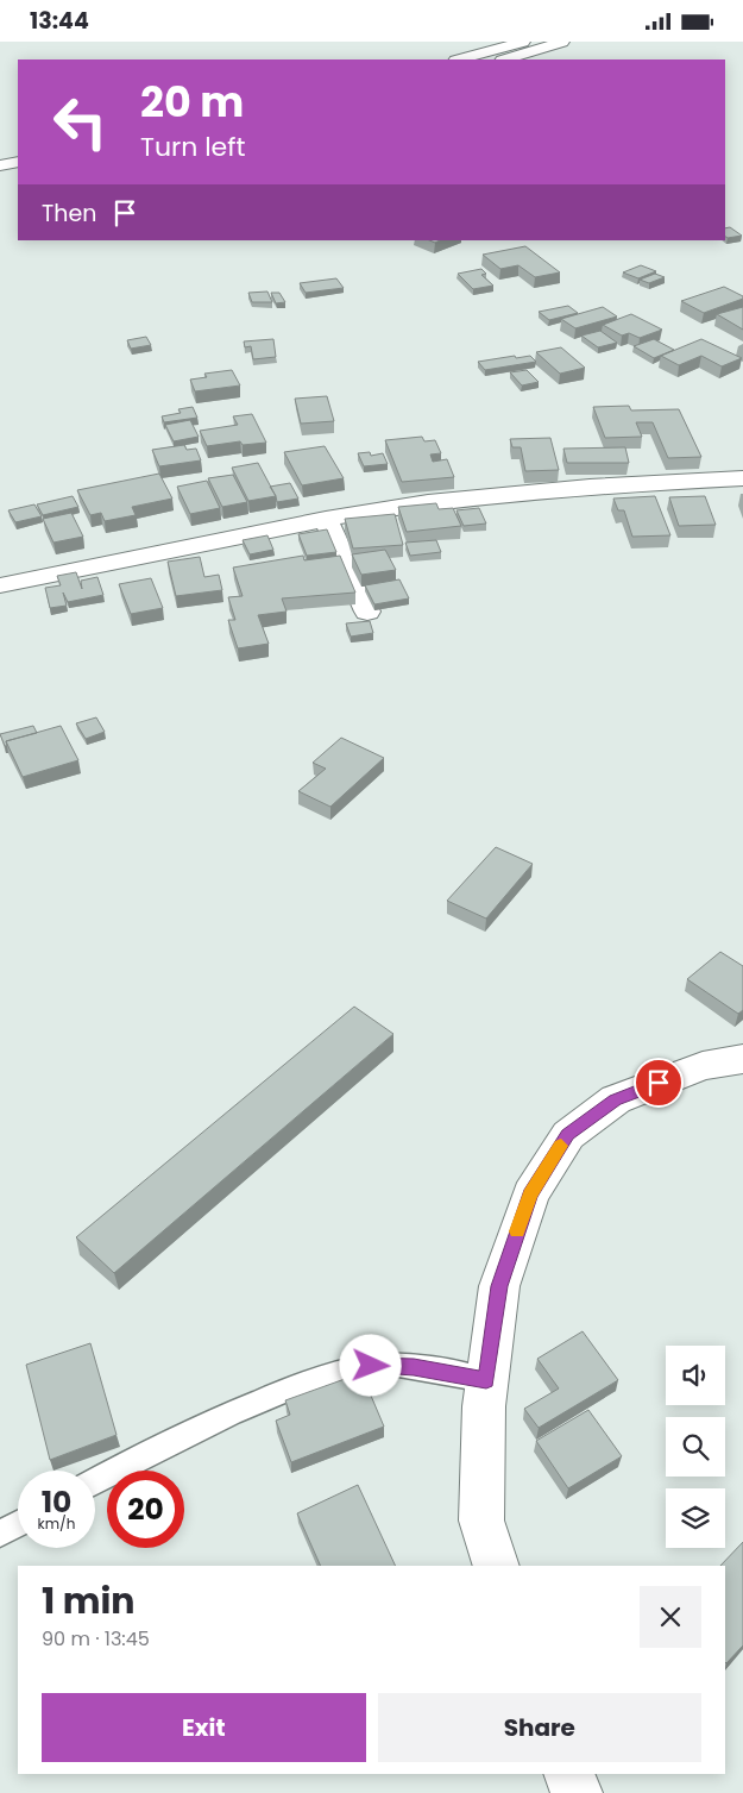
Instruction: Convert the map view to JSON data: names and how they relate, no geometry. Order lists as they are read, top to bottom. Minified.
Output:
{"page":{"status":"13:44","turn":["20 m","Turn left"],"then":"Then","speed":"10 km/h","limit":"20","heading":["1 min","90 m · 13:45"],"buttons":["Exit","Share"]}}
